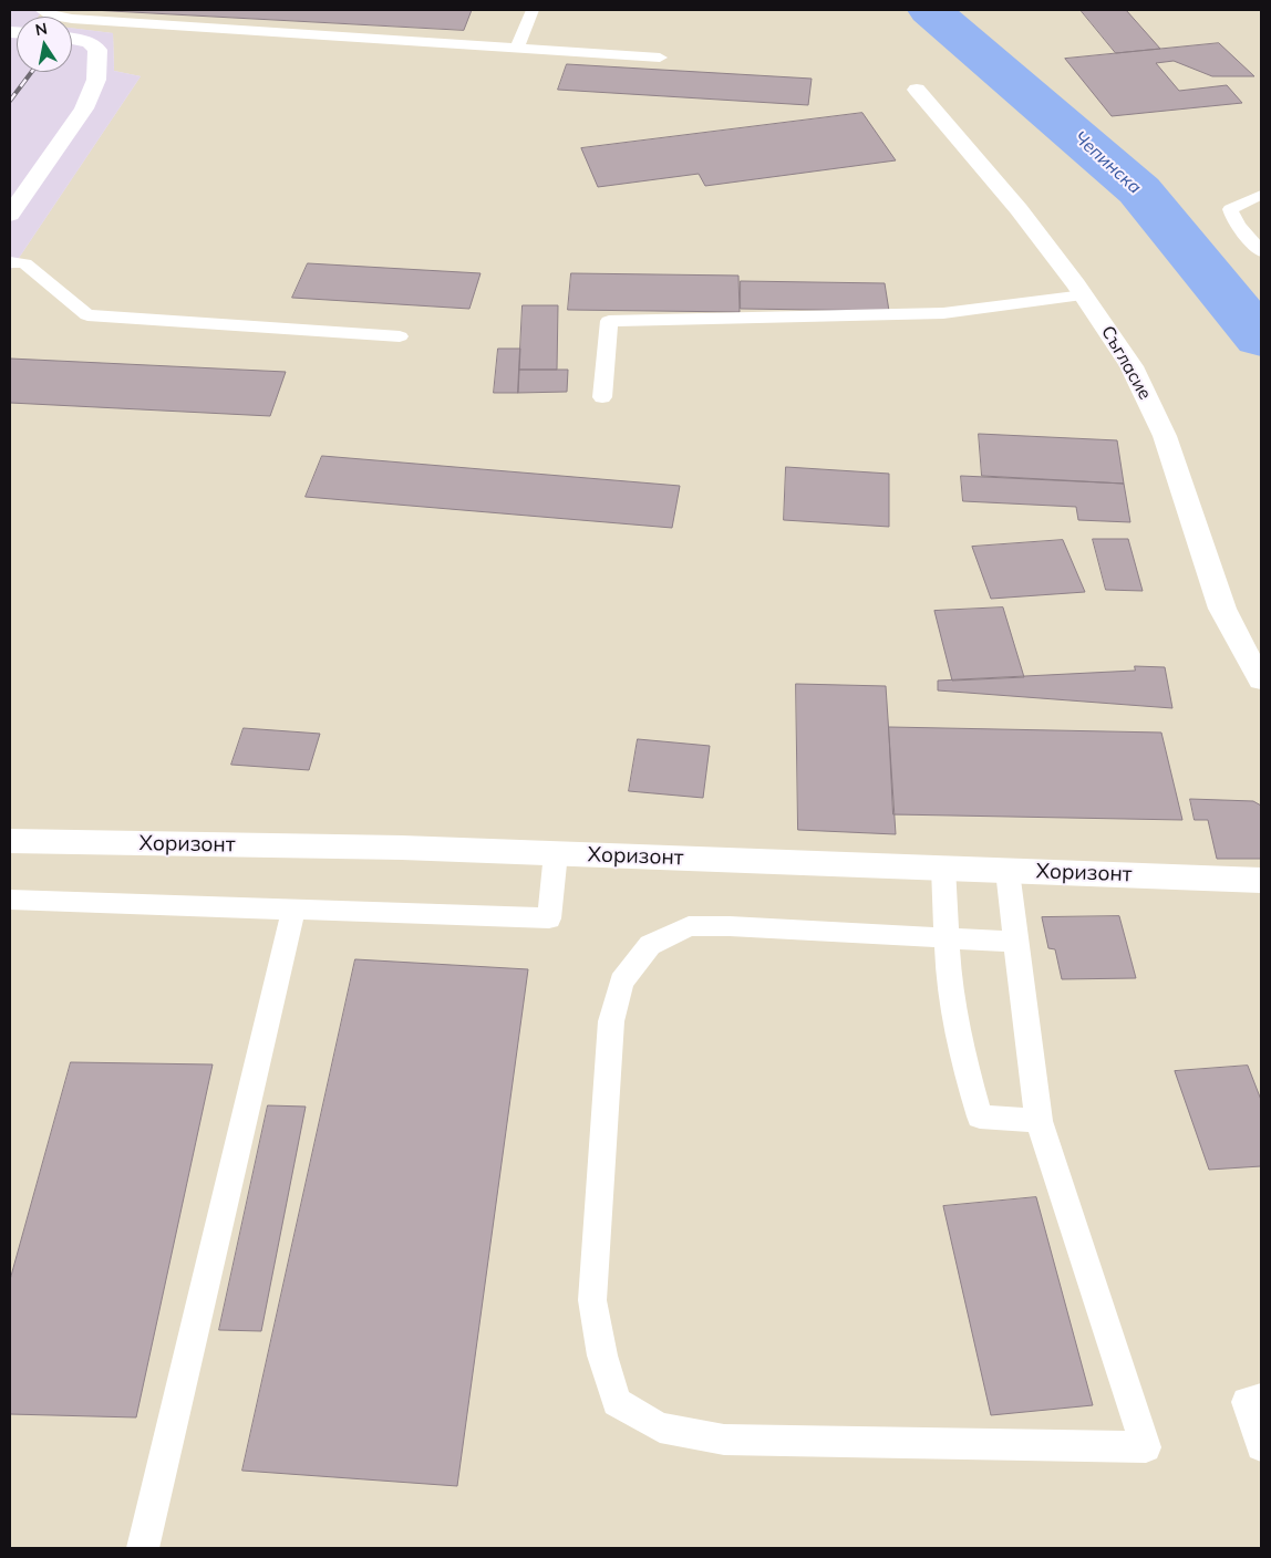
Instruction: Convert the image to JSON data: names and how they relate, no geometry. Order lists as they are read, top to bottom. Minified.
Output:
{"streets":{"street":["Съгласие","Хоризонт"]},"water":["Чепинска"],"north":"top"}
